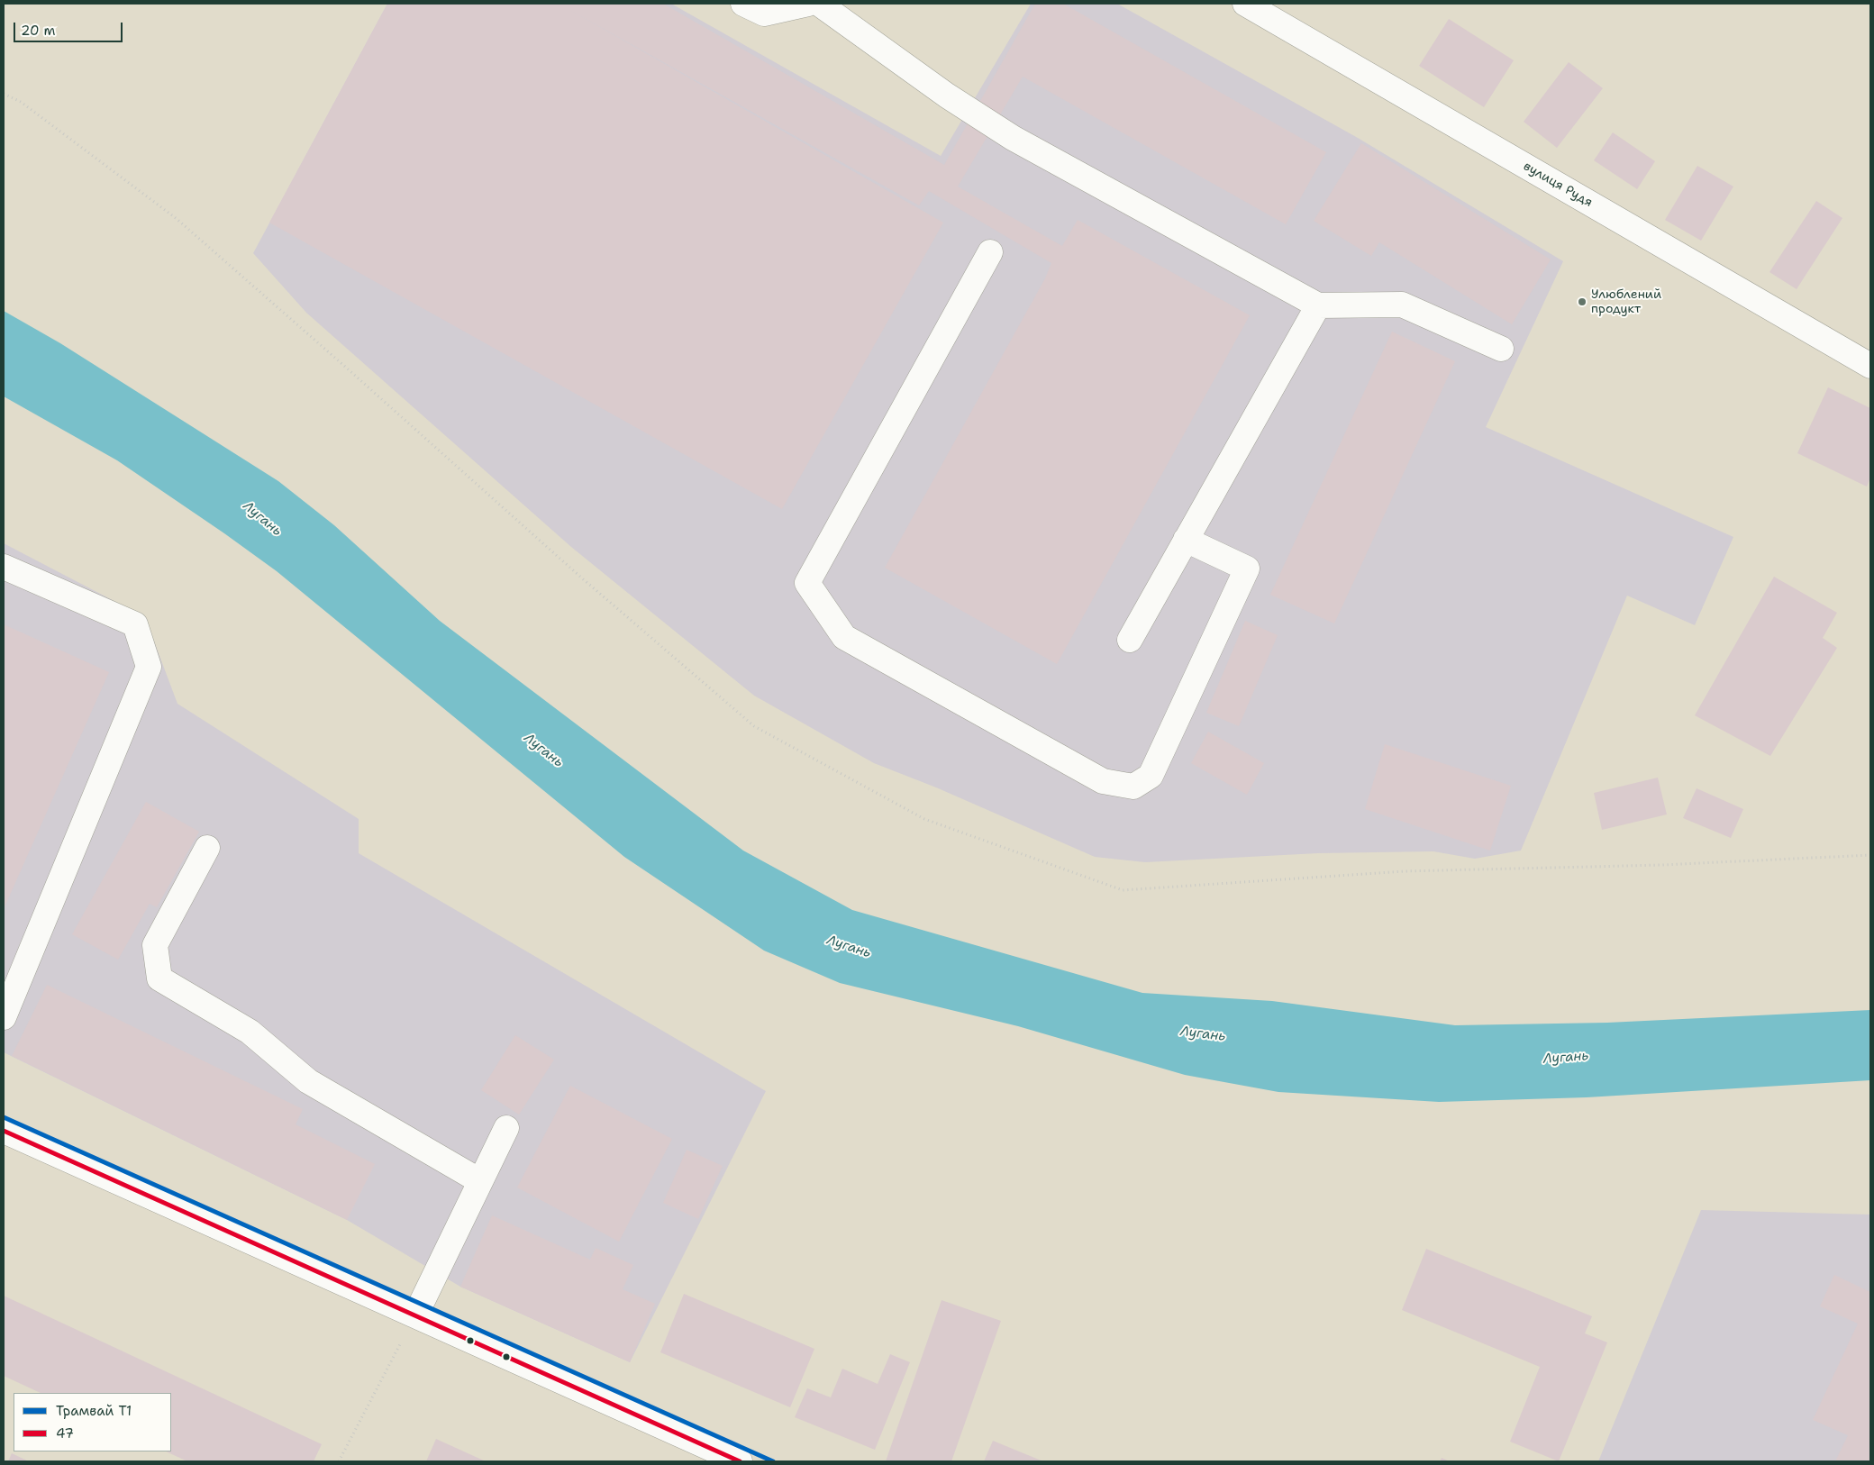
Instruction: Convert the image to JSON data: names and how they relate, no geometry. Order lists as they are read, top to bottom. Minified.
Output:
{"streets":{"street":["вулиця Рудя"]},"water":["Лугань"],"places":["Улюблений продукт"],"lines":["tram line T1","transit line 47"],"legend":["Трамвай T1","47"],"scale_bar":"20 m"}
